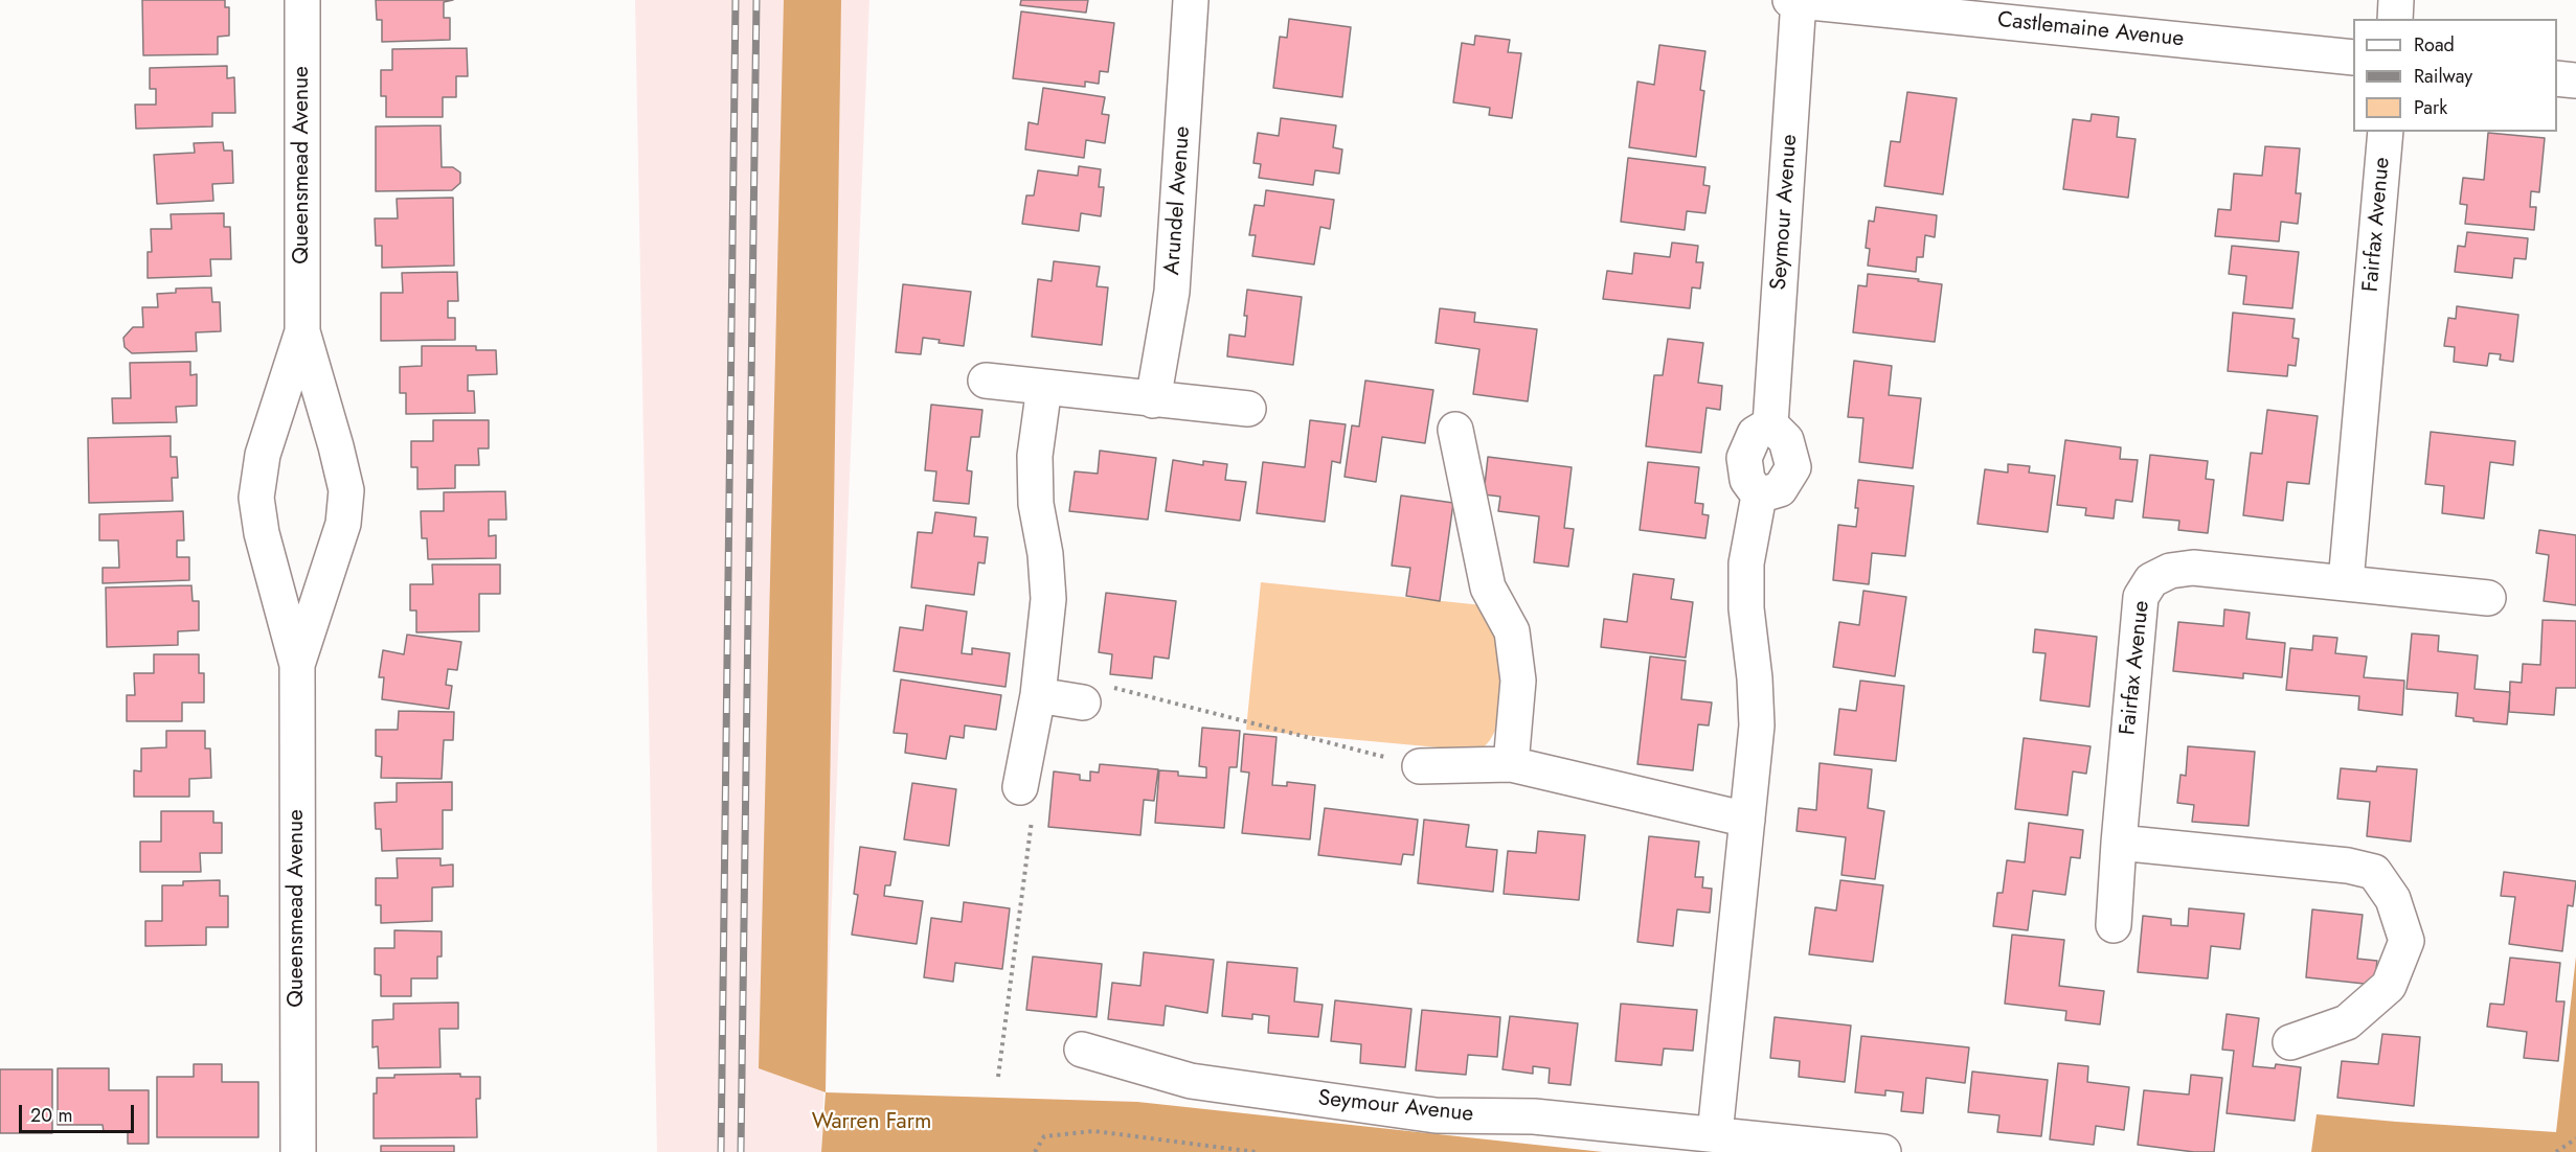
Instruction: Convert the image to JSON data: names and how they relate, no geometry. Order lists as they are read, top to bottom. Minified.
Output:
{"streets":{"street":["Castlemaine Avenue","Queensmead Avenue","Arundel Avenue","Seymour Avenue","Fairfax Avenue"]},"crossings":[["Castlemaine Avenue","Seymour Avenue"]],"parks":["Warren Farm"],"legend":["Road","Railway","Park"],"scale_bar":"20 m"}
